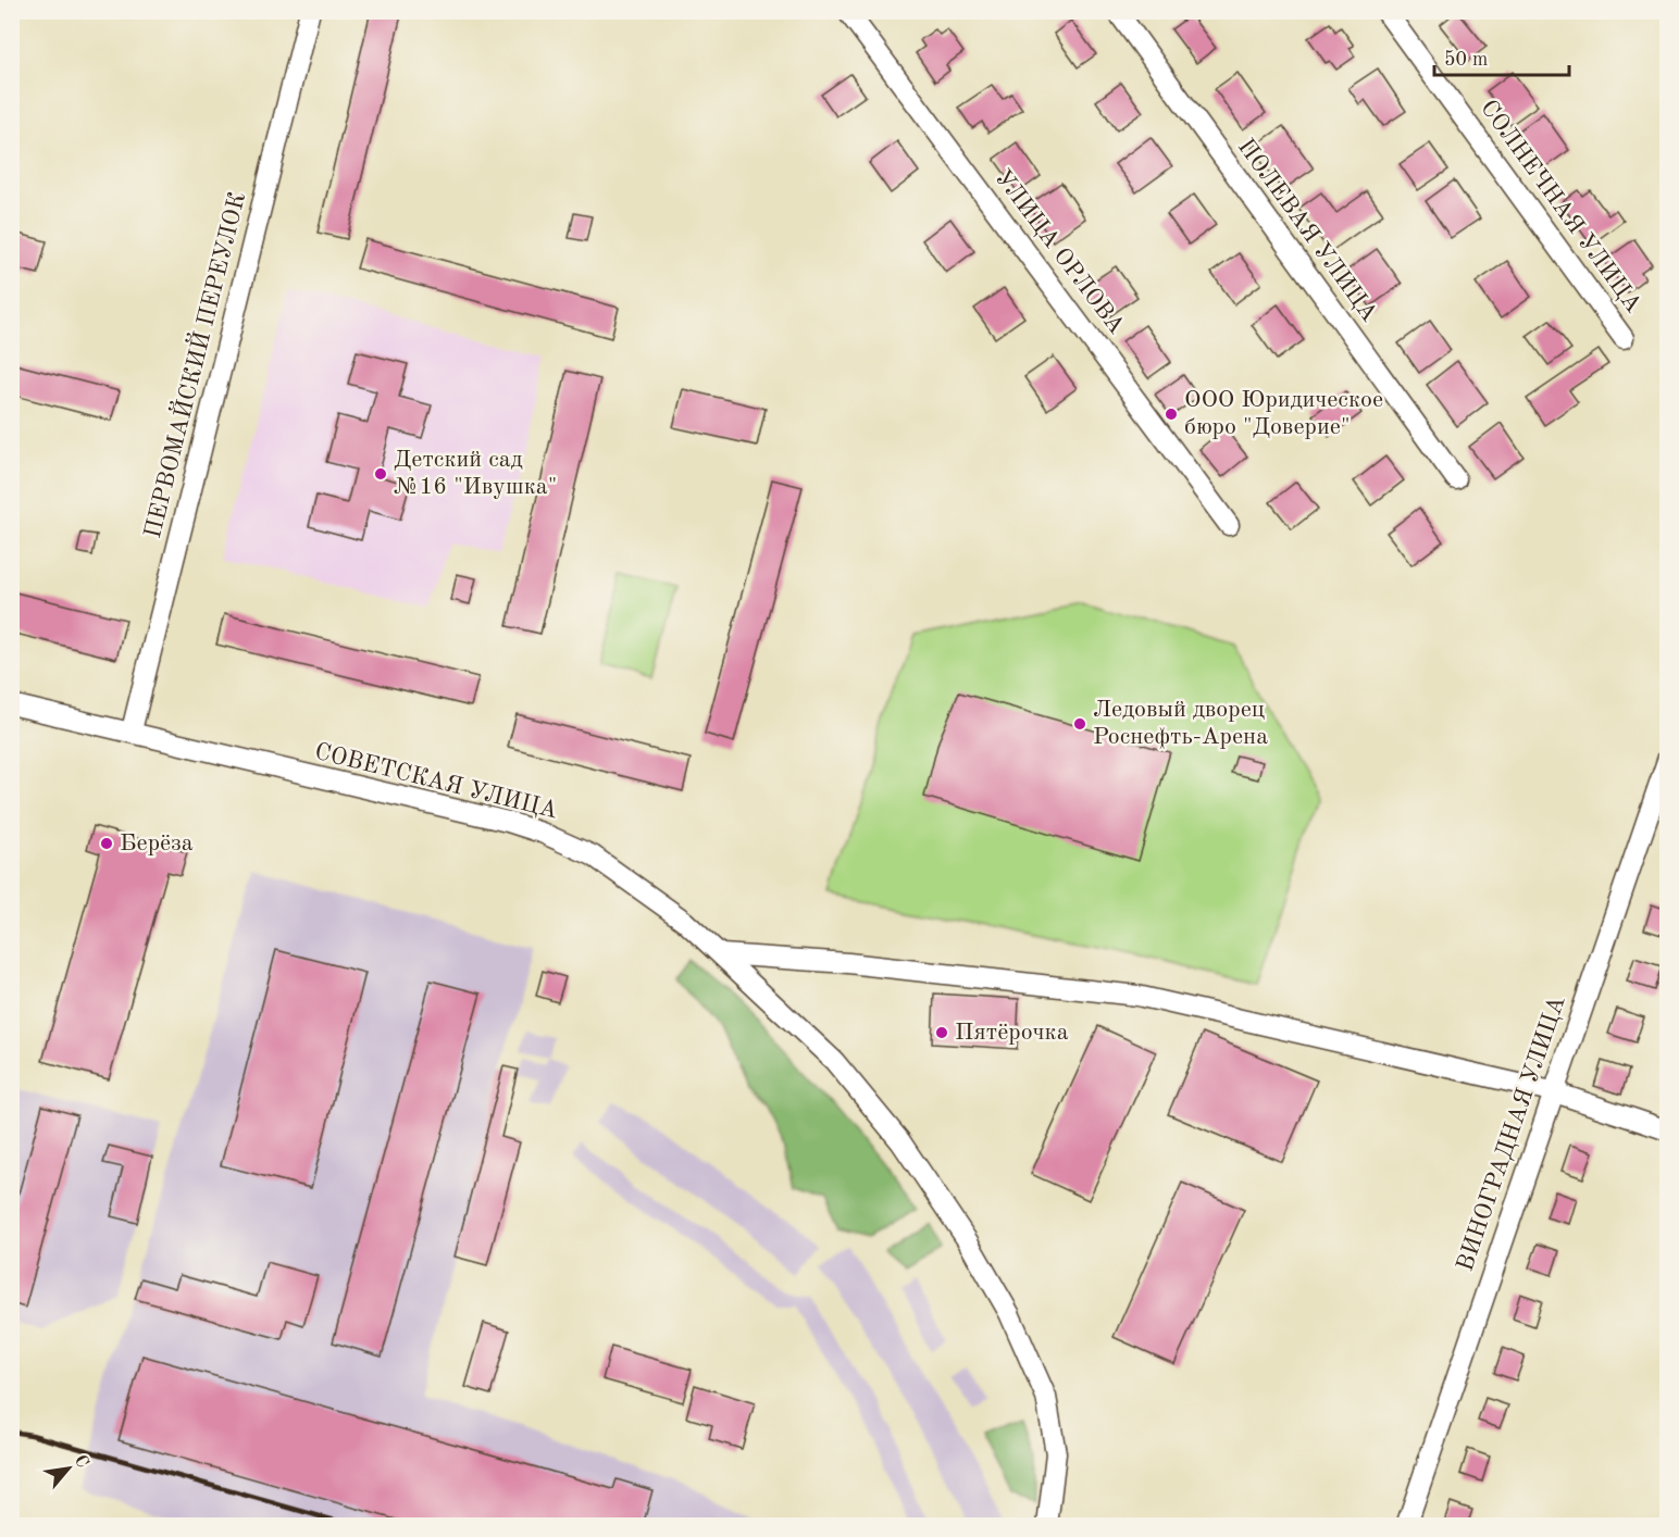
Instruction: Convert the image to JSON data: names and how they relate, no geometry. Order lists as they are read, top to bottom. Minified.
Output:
{"streets":{"street":["СОЛНЕЧНАЯ УЛИЦА","ПОЛЕВАЯ УЛИЦА","УЛИЦА ОРЛОВА","ПЕРВОМАЙСКИЙ ПЕРЕУЛОК","СОВЕТСКАЯ УЛИЦА","ВИНОГРАДНАЯ УЛИЦА"]},"crossings":[["ПЕРВОМАЙСКИЙ ПЕРЕУЛОК","СОВЕТСКАЯ УЛИЦА"]],"places":["ООО Юридическое бюро \"Доверие\"","Детский сад №16 \"Ивушка\"","Ледовый дворец Роснефть-Арена","Берёза","Пятёрочка"],"scale_bar":"50 m","north":"top right"}
